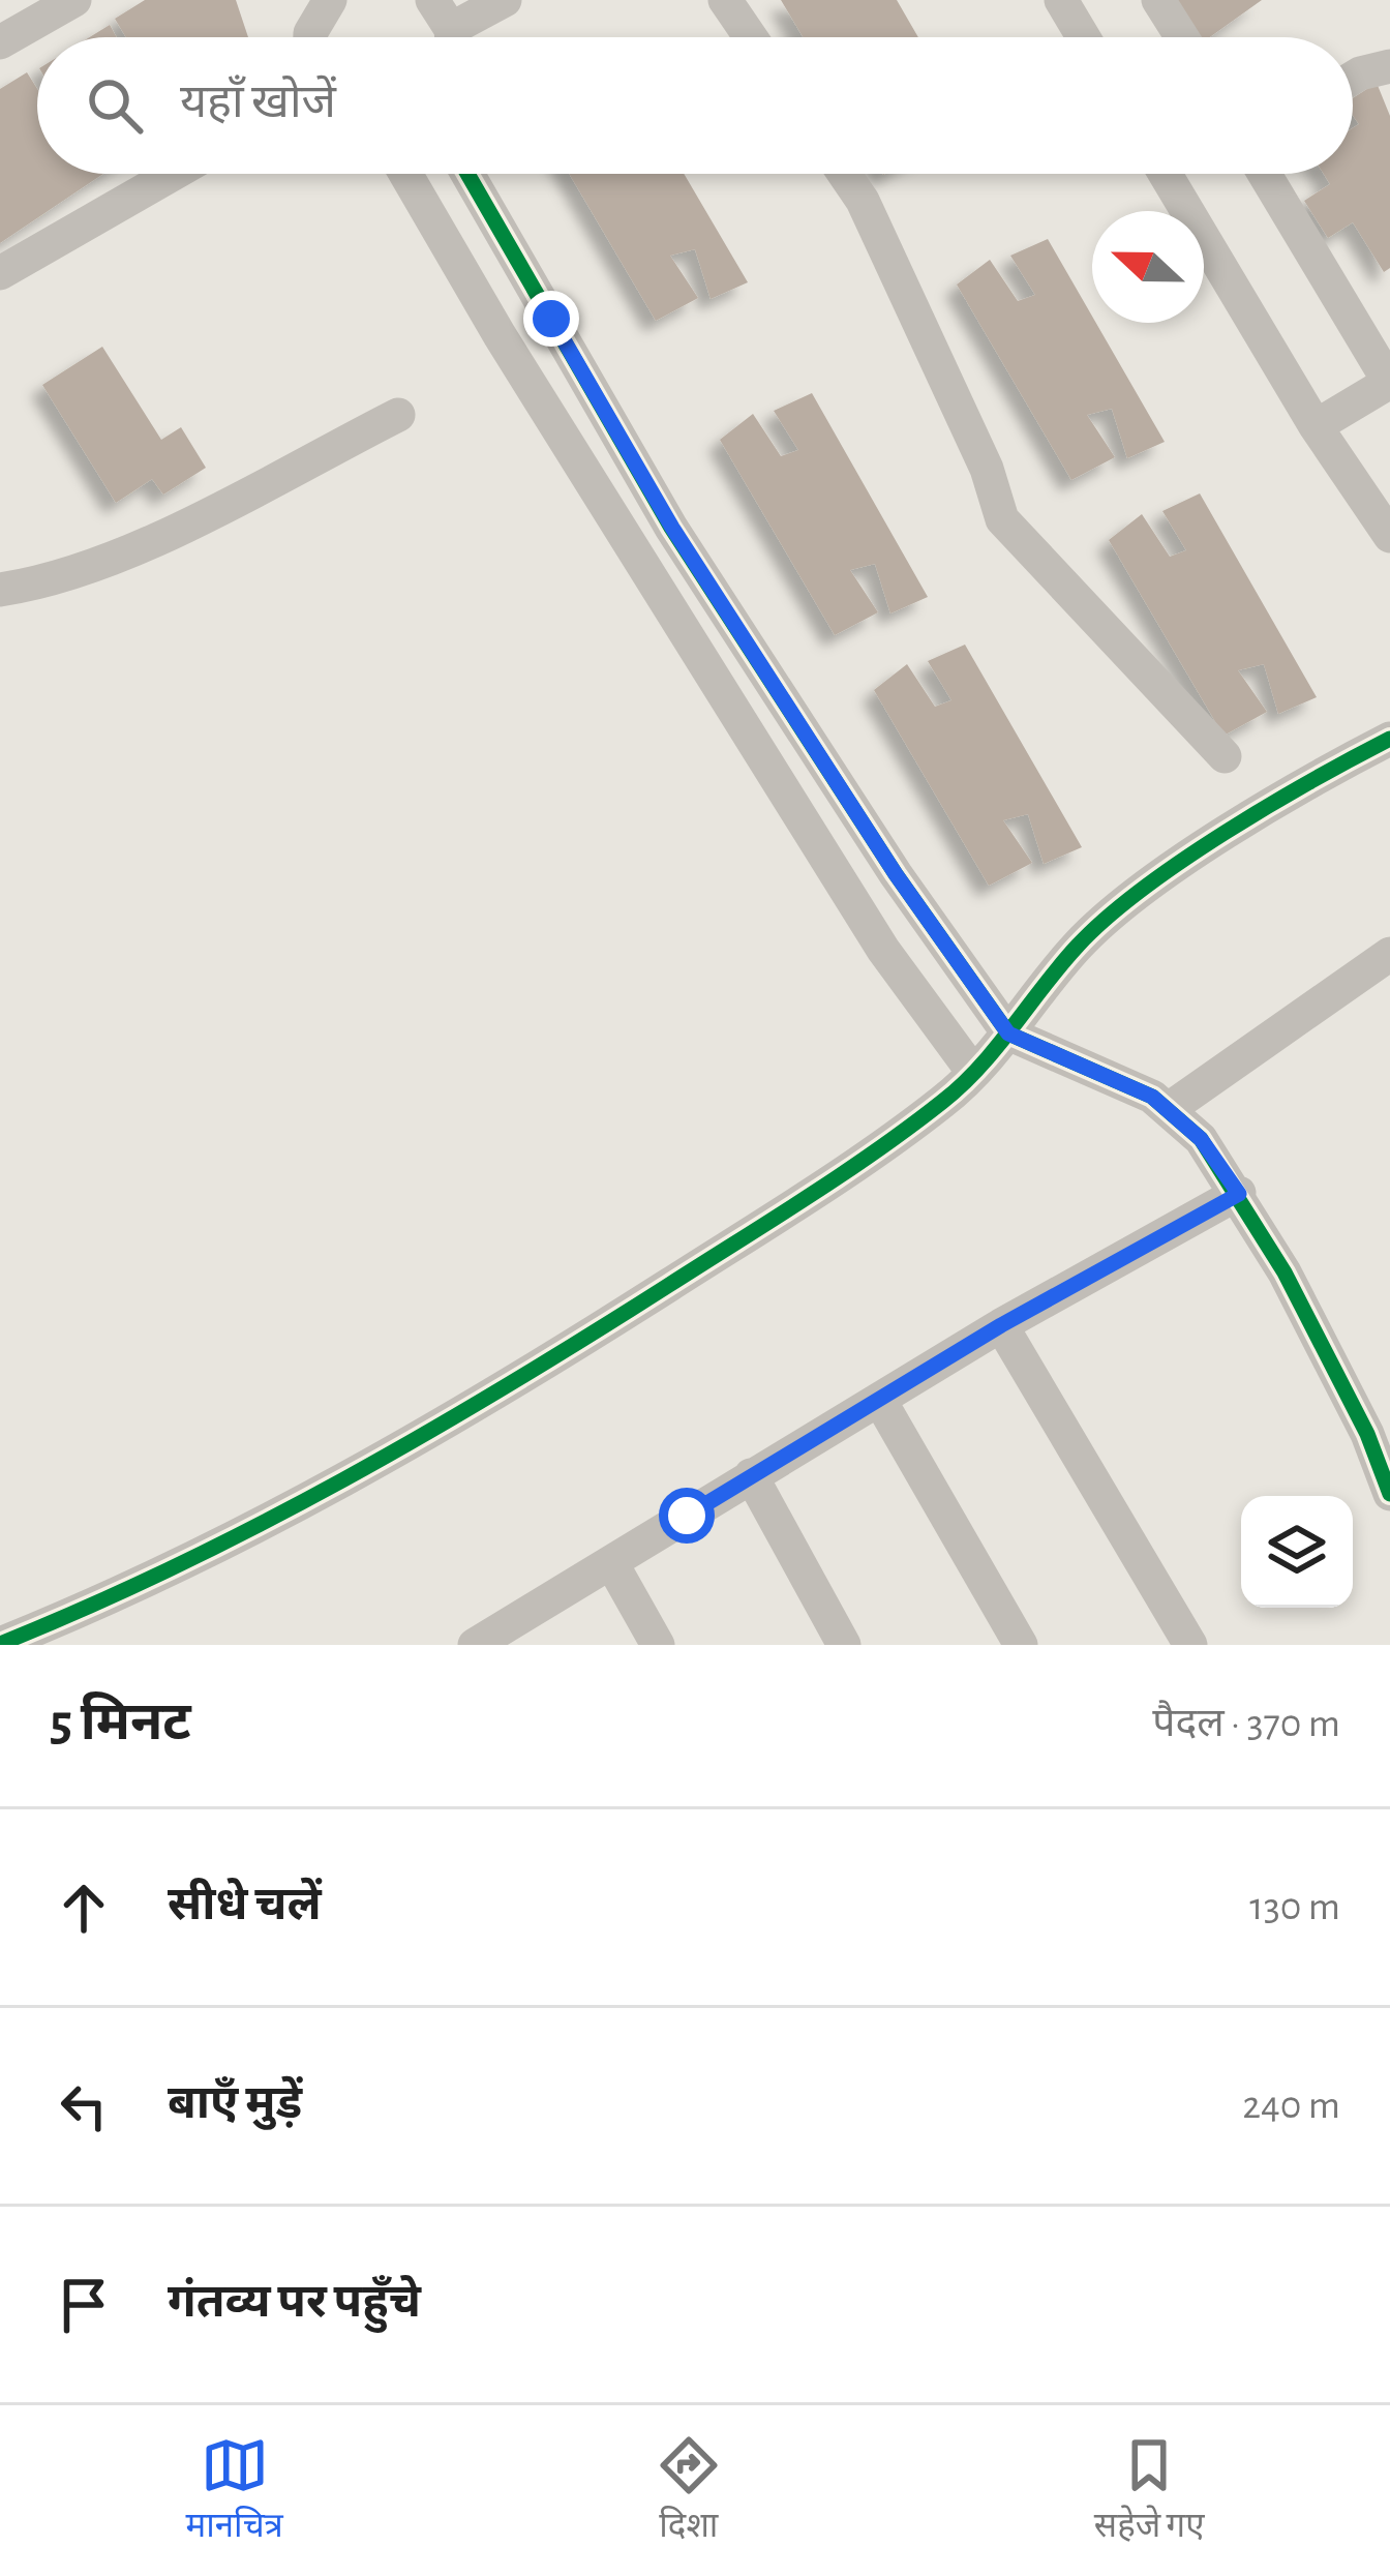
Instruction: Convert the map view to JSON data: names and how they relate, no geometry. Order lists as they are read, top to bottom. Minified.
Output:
{"north":"left","page":{"search":"यहाँ खोजें","heading":["5 मिनट","पैदल · 370 m"],"list":[["सीधे चलें","130 m"],["बाएँ मुड़ें","240 m"],"गंतव्य पर पहुँचे"],"nav":["मानचित्र","दिशा","सहेजे गए"]}}
